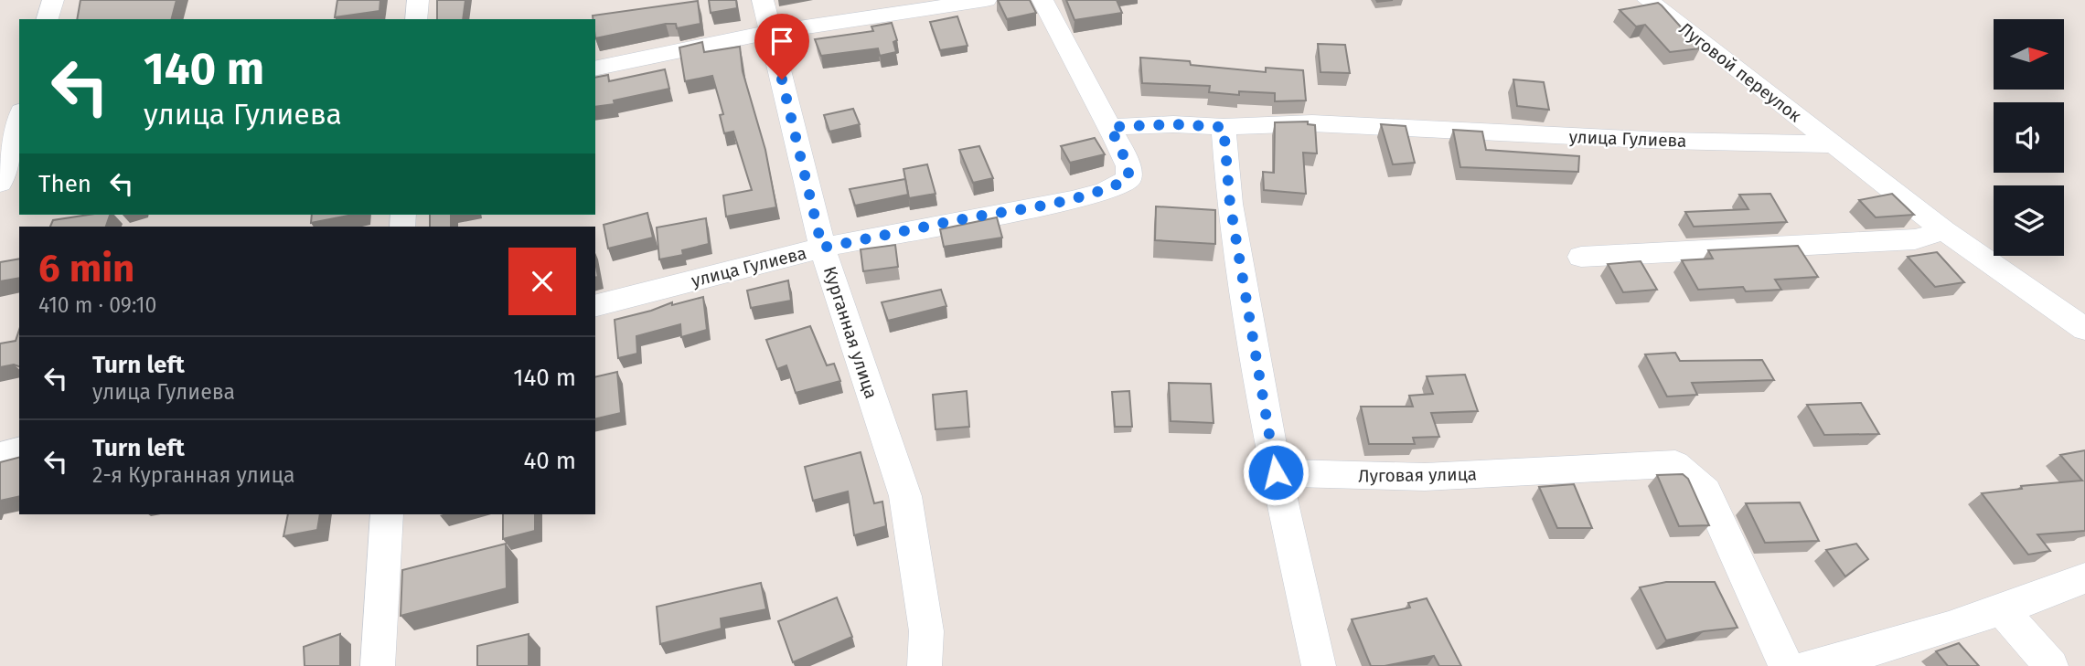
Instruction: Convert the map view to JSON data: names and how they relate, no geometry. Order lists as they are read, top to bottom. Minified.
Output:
{"streets":{"street":["Луговой переулок","улица Гулиева","Курганная улица","Луговая улица"]},"crossings":[["Луговой переулок","улица Гулиева"],["улица Гулиева","Курганная улица"]],"north":"right","page":{"turn":["140 m","улица Гулиева"],"then":"Then","heading":["6 min","410 m · 09:10"],"list":[{"name":"Turn left","note":"улица Гулиева","value":"140 m"},{"name":"Turn left","note":"2-я Курганная улица","value":"40 m"}]}}
